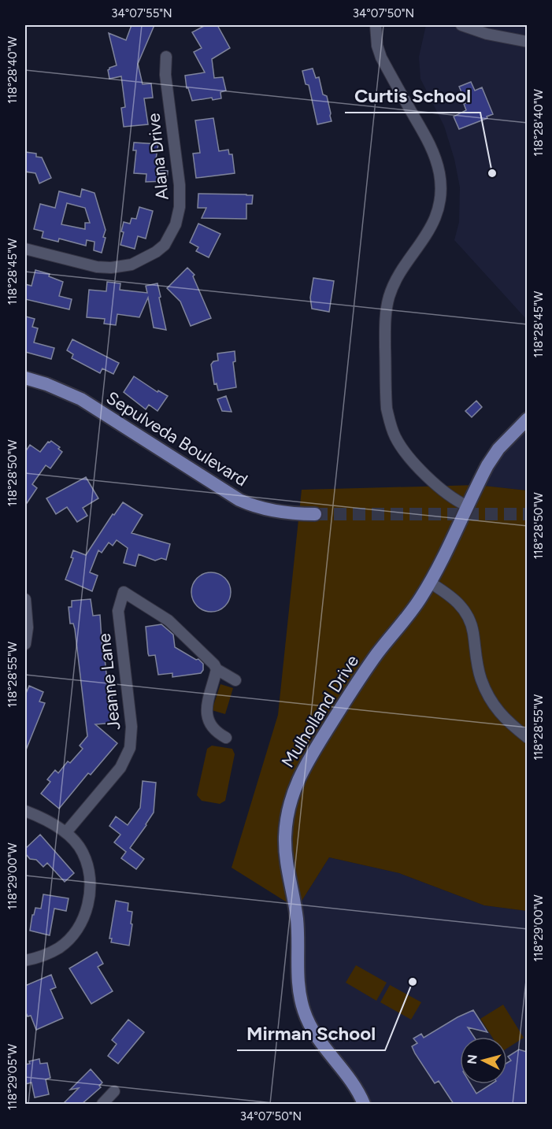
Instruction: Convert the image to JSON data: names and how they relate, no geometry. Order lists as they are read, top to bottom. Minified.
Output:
{"streets":{"main road":["Sepulveda Boulevard","Mulholland Drive"],"street":["Alana Drive","Jeanne Lane"]},"places":["Curtis School","Mirman School"],"north":"left","coordinates":["34°07'55\"N","34°07'50\"N","118°28'40\"W","118°28'45\"W","118°28'50\"W","118°28'55\"W","118°29'00\"W","118°29'05\"W"]}
